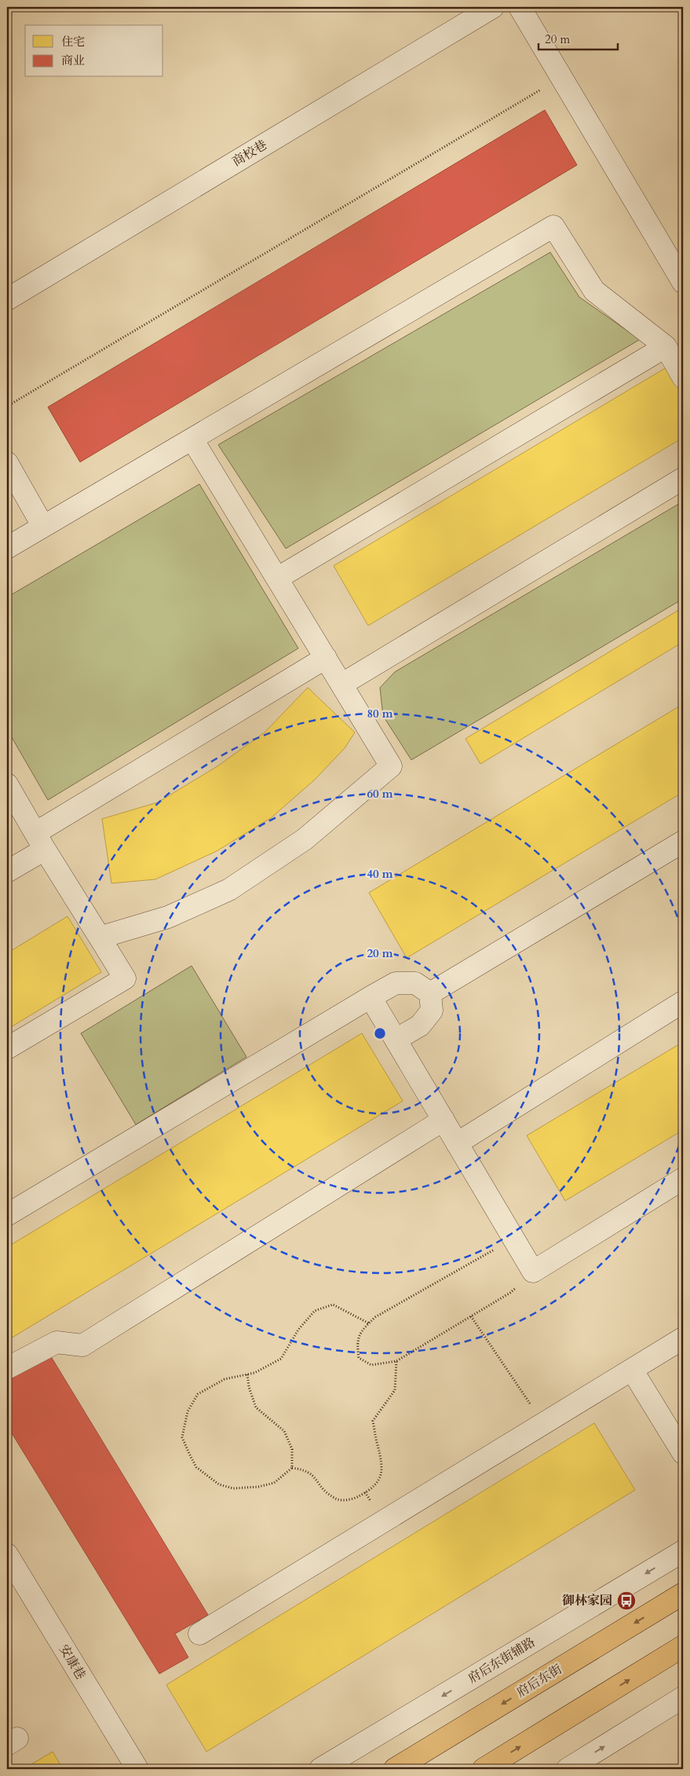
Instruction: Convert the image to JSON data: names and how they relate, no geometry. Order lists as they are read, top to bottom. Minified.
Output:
{"streets":{"main road":["府后东街"],"street":["商校巷","府后东街辅路","安康巷"]},"places":{"bus stop":["御林家园"]},"legend":["住宅","商业"],"scale_bar":"20 m","rings":["80 m","60 m","40 m","20 m"]}
